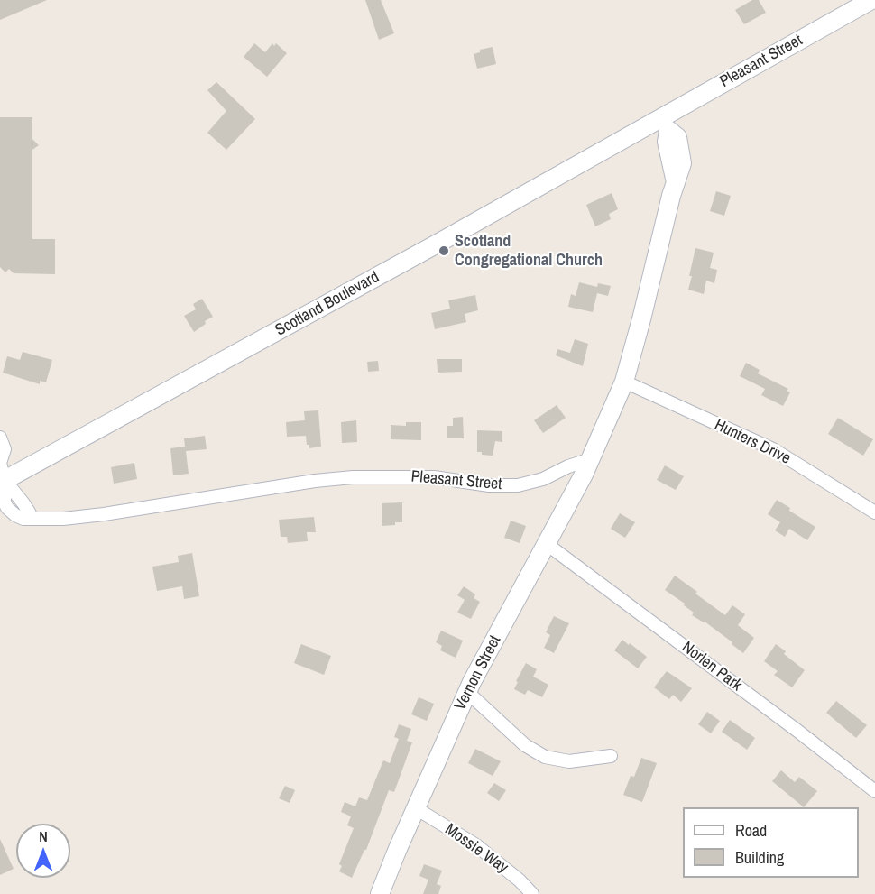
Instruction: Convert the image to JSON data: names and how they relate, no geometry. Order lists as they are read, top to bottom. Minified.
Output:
{"streets":{"main road":["Pleasant Street","Scotland Boulevard","Vernon Street"],"street":["Hunters Drive","Norlen Park","Mossie Way"]},"crossings":[["Pleasant Street","Scotland Boulevard"],["Pleasant Street","Vernon Street"],["Norlen Park","Vernon Street"],["Vernon Street","Mossie Way"]],"places":["Scotland Congregational Church"],"legend":["Road","Building"],"north":"top"}
